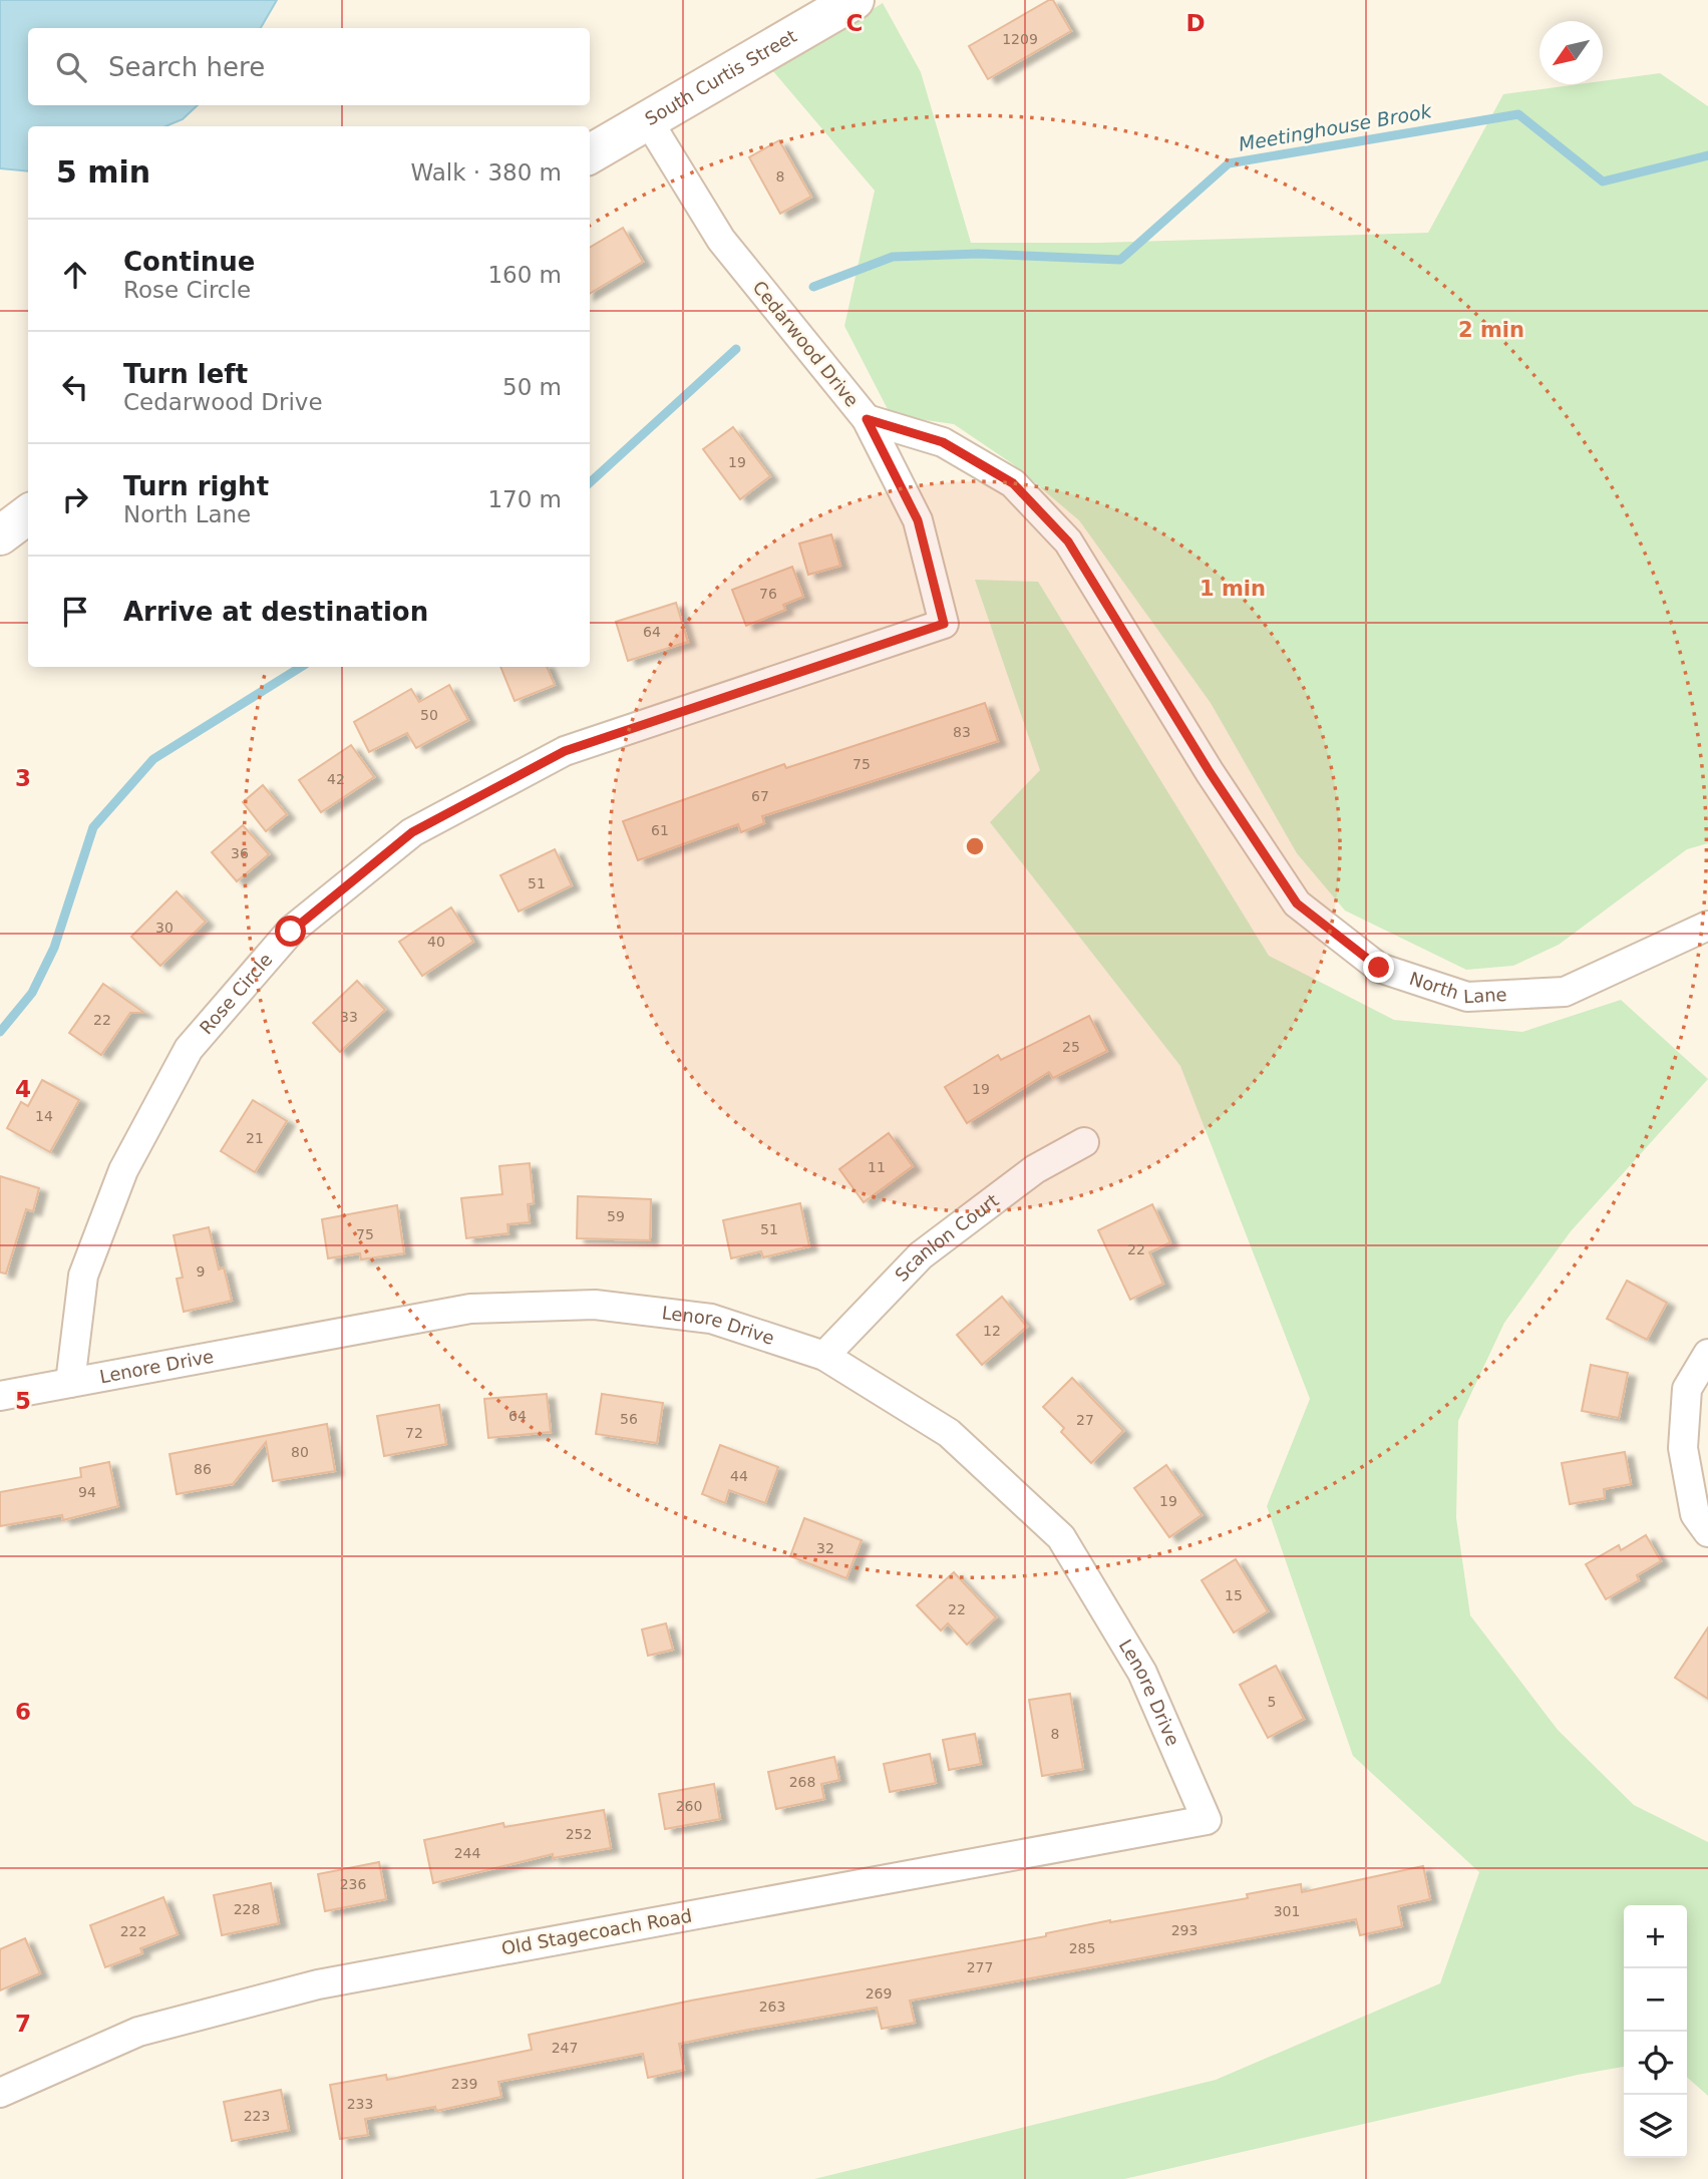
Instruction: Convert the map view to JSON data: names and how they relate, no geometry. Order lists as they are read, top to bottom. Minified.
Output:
{"streets":{"street":["South Curtis Street","Cedarwood Drive","North Lane","Rose Circle","Scanlon Court","Lenore Drive","Old Stagecoach Road"]},"crossings":[["South Curtis Street","Cedarwood Drive"],["Cedarwood Drive","North Lane"],["Cedarwood Drive","Rose Circle"],["Rose Circle","Lenore Drive"],["Scanlon Court","Lenore Drive"],["Lenore Drive","Old Stagecoach Road"]],"water":["Meetinghouse Brook"],"house_numbers":["1209","8","19","76","64","50","83","75","42","67","61","36","51","30","40","33","22","25","19","14","21","11","59","51","75","22","9","12","64","56","27","72","80","86","44","94","19","32","15","22","5","8","268","260","252","244","236","228","301","293","222","285","277","269","263","247","239","233","223"],"north":"bottom left","page":{"search":"Search here","heading":["5 min","Walk · 380 m"],"list":[["Continue","Rose Circle","160 m"],["Turn left","Cedarwood Drive","50 m"],["Turn right","North Lane","170 m"],"Arrive at destination"],"map_buttons":["+","−"]},"grid":{"columns":["C","D"],"rows":["3","4","5","6","7"]},"rings":["2 min","1 min"]}
